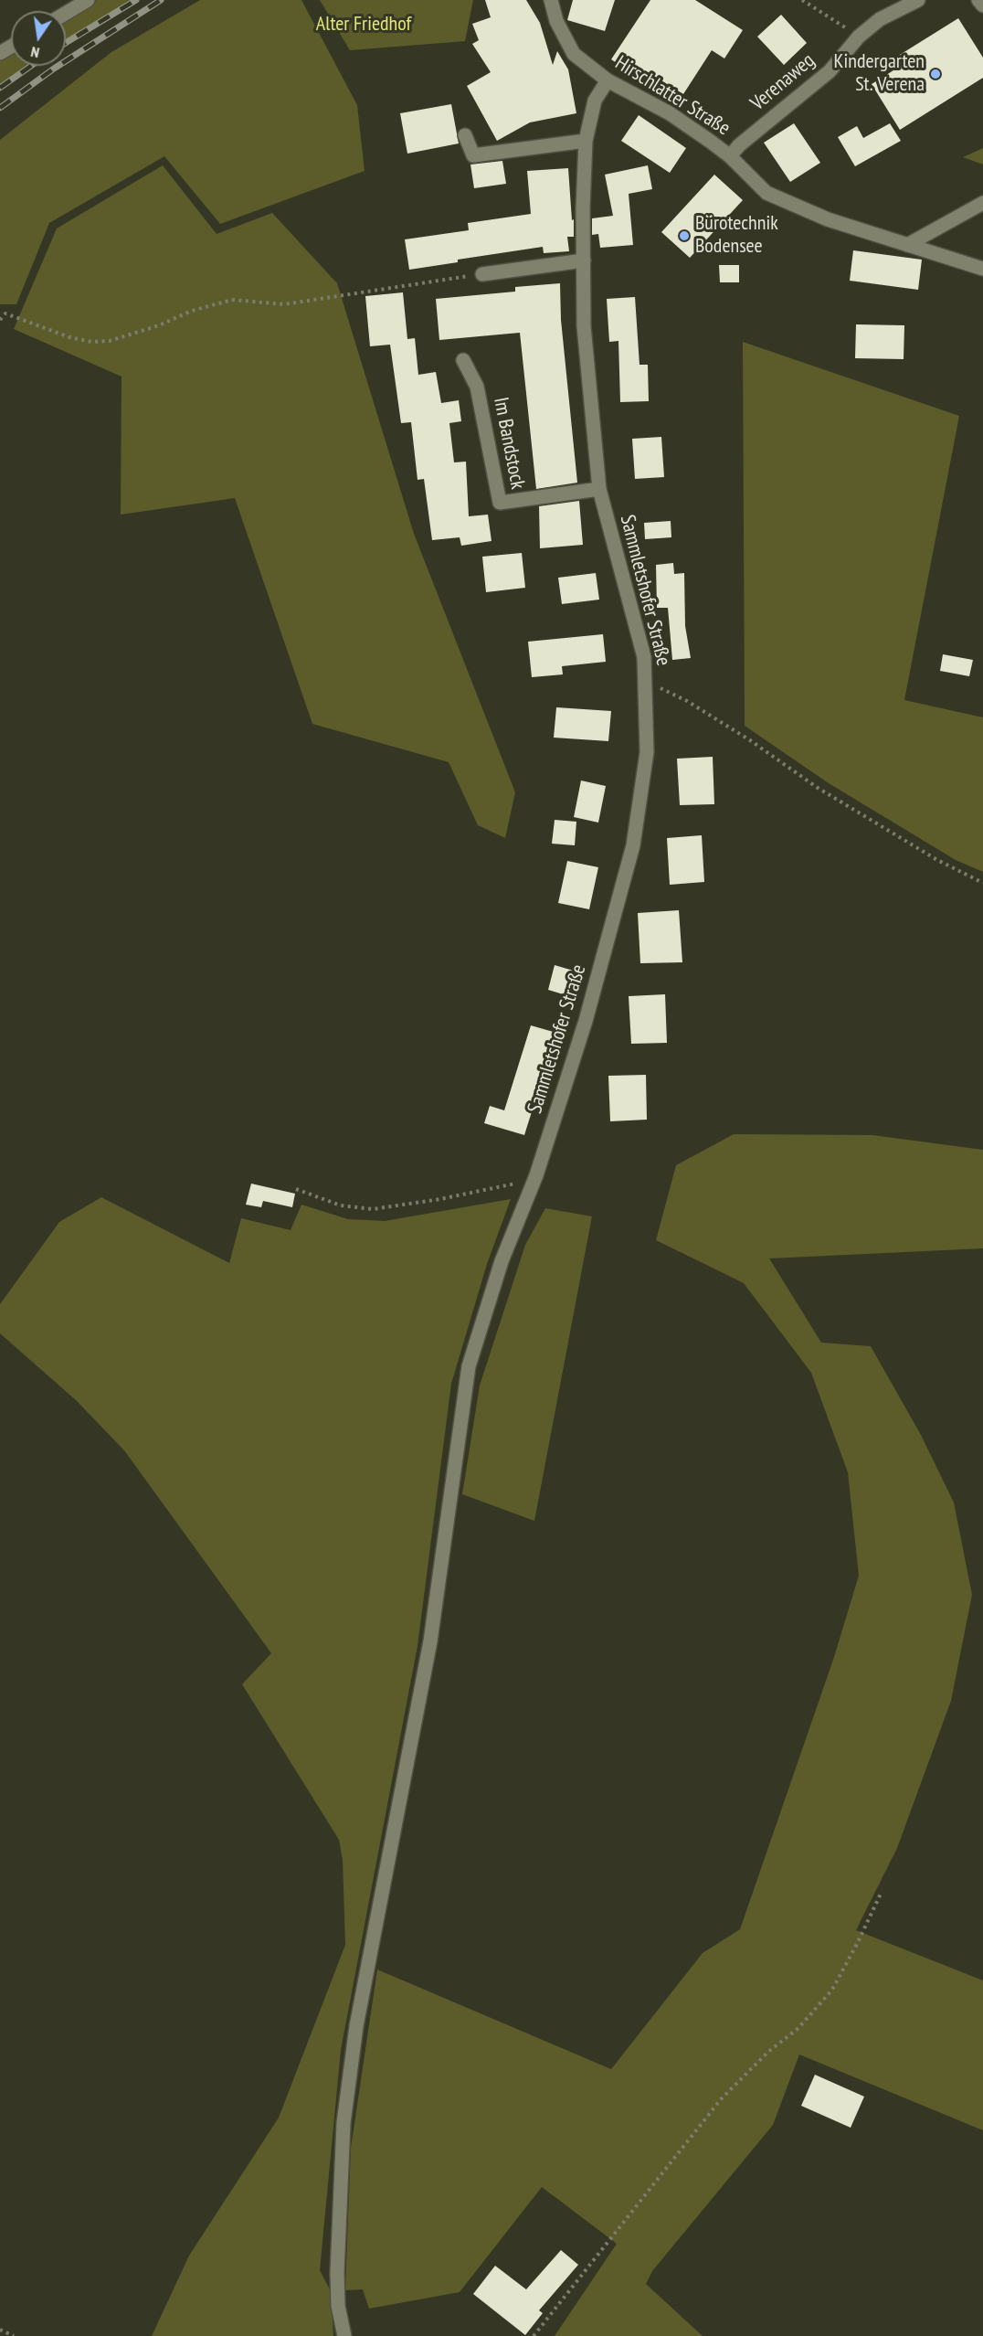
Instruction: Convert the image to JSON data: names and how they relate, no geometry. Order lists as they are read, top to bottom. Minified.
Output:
{"streets":{"street":["Verenaweg","Hirschlatter Straße","Im Bandstock","Sammletshofer Straße"]},"crossings":[["Verenaweg","Hirschlatter Straße"],["Hirschlatter Straße","Sammletshofer Straße"],["Im Bandstock","Sammletshofer Straße"]],"parks":["Alter Friedhof"],"places":["Kindergarten St. Verena","Bürotechnik Bodensee"],"north":"bottom"}
